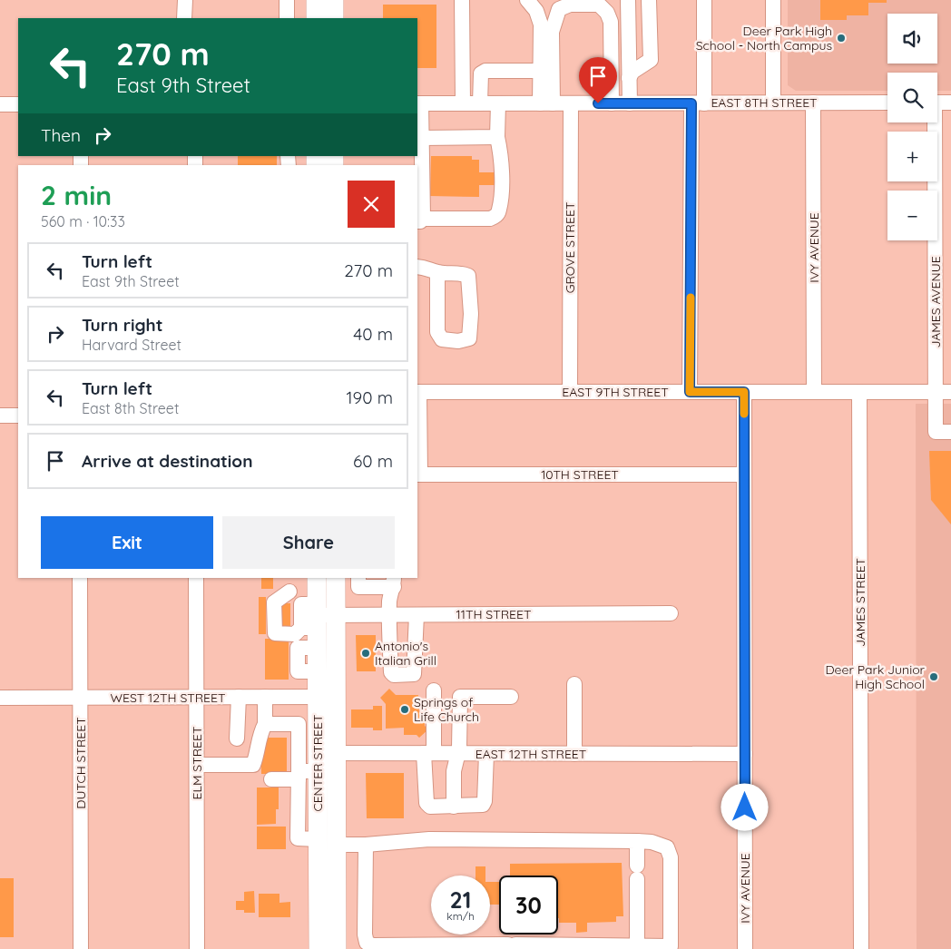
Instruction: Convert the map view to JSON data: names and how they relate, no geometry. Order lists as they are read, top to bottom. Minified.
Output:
{"streets":{"main road":["CENTER STREET"],"street":["EAST 8TH STREET","GROVE STREET","IVY AVENUE","JAMES AVENUE","EAST 9TH STREET","10TH STREET","JAMES STREET","11TH STREET","WEST 12TH STREET","EAST 12TH STREET","DUTCH STREET","ELM STREET"]},"crossings":[["EAST 8TH STREET","GROVE STREET"],["EAST 8TH STREET","IVY AVENUE"],["GROVE STREET","EAST 9TH STREET"],["IVY AVENUE","EAST 9TH STREET"],["IVY AVENUE","10TH STREET"],["IVY AVENUE","EAST 12TH STREET"],["JAMES AVENUE","EAST 9TH STREET"],["EAST 9TH STREET","JAMES STREET"],["11TH STREET","CENTER STREET"],["WEST 12TH STREET","DUTCH STREET"],["WEST 12TH STREET","ELM STREET"],["WEST 12TH STREET","CENTER STREET"],["EAST 12TH STREET","CENTER STREET"]],"places":["Deer Park High School - North Campus","Antonio's Italian Grill","Deer Park Junior High School","Springs of Life Church"],"page":{"map_buttons":["+","−"],"turn":["270 m","East 9th Street"],"then":"Then","heading":["2 min","560 m · 10:33"],"list":[{"name":"Turn left","note":"East 9th Street","value":"270 m"},{"name":"Turn right","note":"Harvard Street","value":"40 m"},{"name":"Turn left","note":"East 8th Street","value":"190 m"},{"name":"Arrive at destination","value":"60 m"}],"buttons":["Exit","Share"],"speed":"21 km/h","limit":"30"}}
